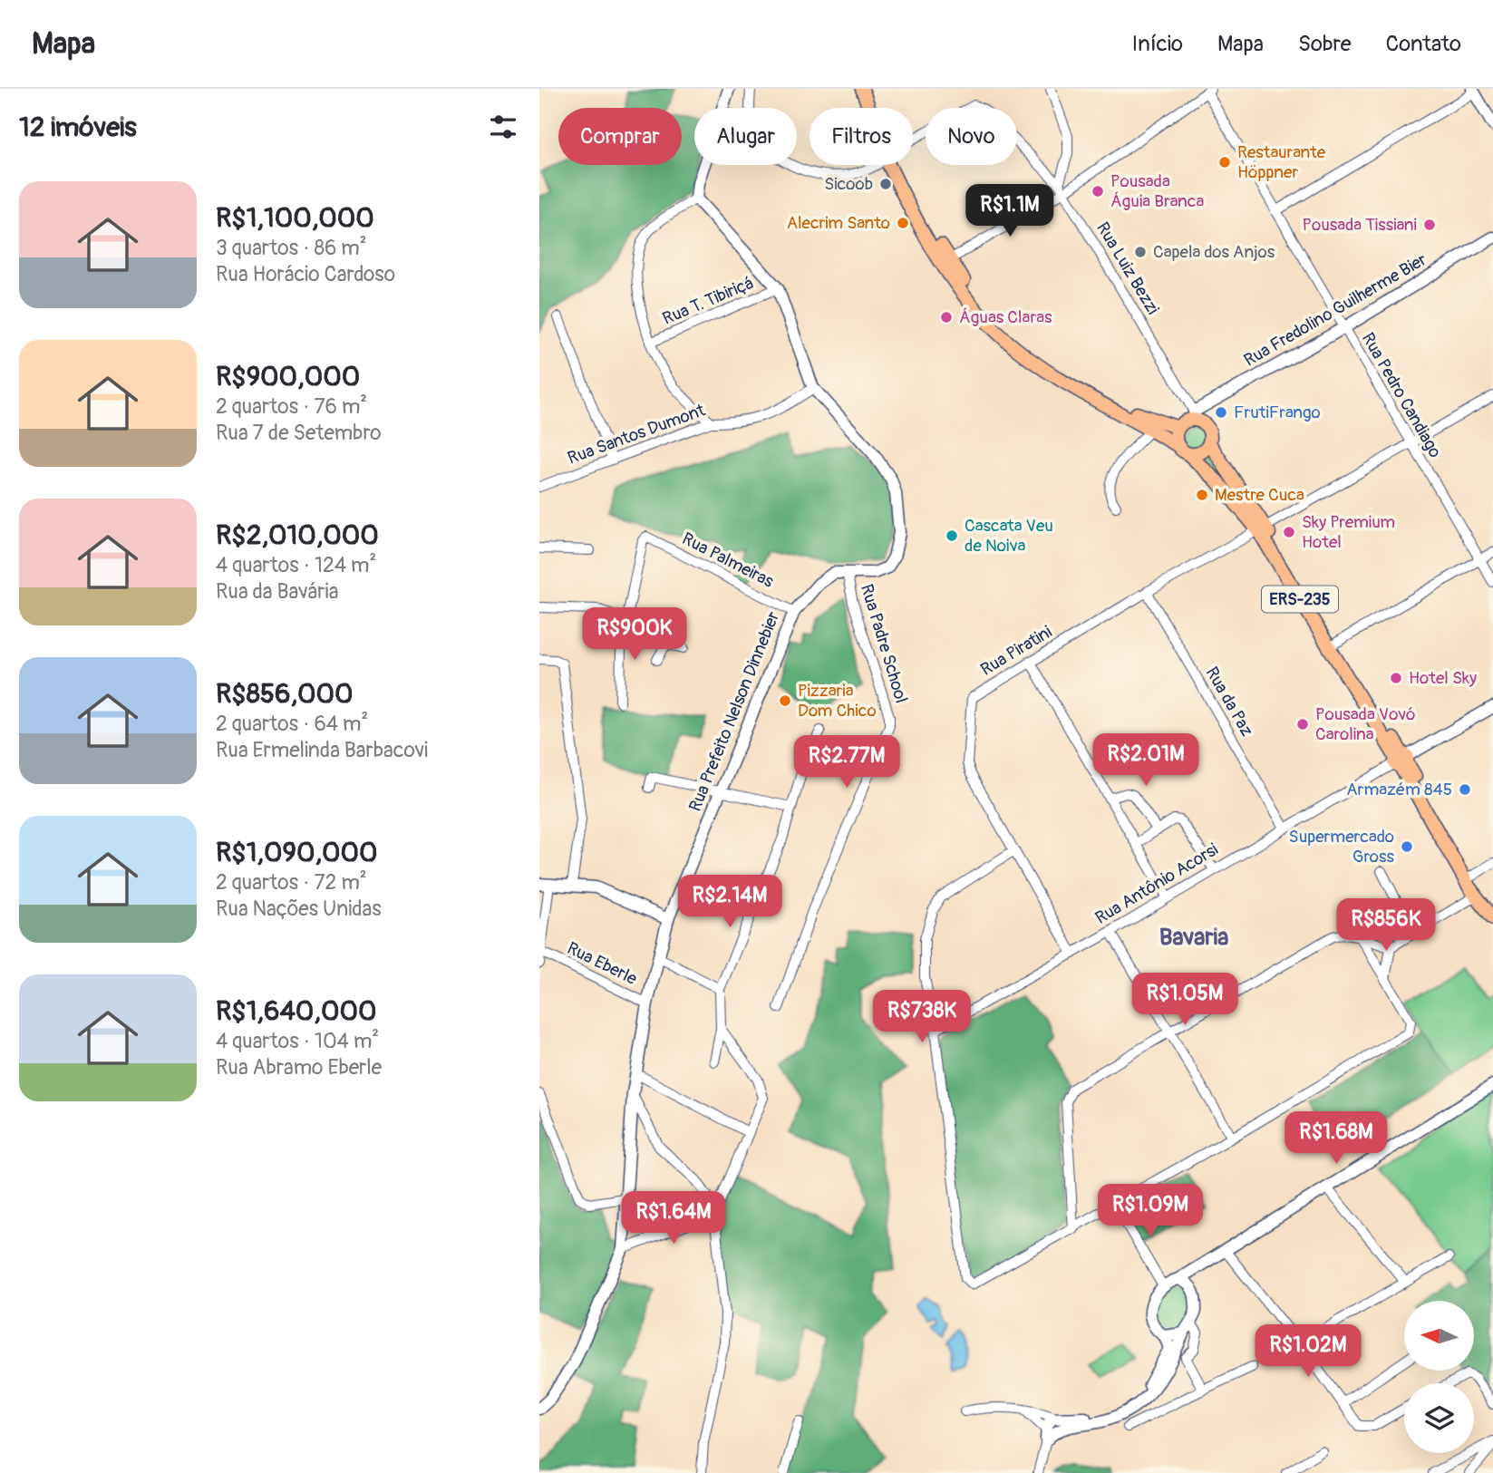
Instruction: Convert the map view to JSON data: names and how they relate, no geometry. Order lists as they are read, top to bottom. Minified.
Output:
{"streets":{"main road":["ERS-235"],"street":["Rua Luiz Bezzi","Rua T. Tibiriçá","Rua Fredolino Guilherme Bier","Rua Pedro Candiago","Rua Santos Dumont","Rua Palmeiras","Rua Padre School","Rua Piratini","Rua da Paz","Rua Prefeito Nelson Dinnebier","Rua Antônio Acorsi","Rua Eberle"]},"crossings":[["Rua Luiz Bezzi","Rua Fredolino Guilherme Bier"],["Rua Luiz Bezzi","ERS-235"],["Rua T. Tibiriçá","Rua Prefeito Nelson Dinnebier"],["Rua Fredolino Guilherme Bier","Rua Pedro Candiago"],["Rua Fredolino Guilherme Bier","ERS-235"],["Rua Pedro Candiago","Rua Piratini"],["Rua Santos Dumont","Rua Prefeito Nelson Dinnebier"],["Rua Palmeiras","Rua Prefeito Nelson Dinnebier"],["ERS-235","Rua Piratini"],["ERS-235","Rua Antônio Acorsi"],["Rua Padre School","Rua Prefeito Nelson Dinnebier"],["Rua Piratini","Rua da Paz"],["Rua Piratini","Rua Antônio Acorsi"],["Rua da Paz","Rua Antônio Acorsi"],["Rua Prefeito Nelson Dinnebier","Rua Eberle"]],"districts":["Bavaria"],"places":["Restaurante Höppner","Sicoob","Pousada Águia Branca","Alecrim Santo","Pousada Tissiani","Capela dos Anjos","Águas Claras","FrutiFrango","Mestre Cuca","Sky Premium Hotel","Cascata Veu de Noiva","Hotel Sky","Pizzaria Dom Chico","Pousada Vovó Carolina","Armazém 845","Supermercado Gross"],"north":"left","page":{"header":"Mapa","nav":["Início","Mapa","Sobre","Contato"],"heading":"12 imóveis","chip":["Comprar","Alugar","Filtros","Novo"],"list":[{"name":"R$1,100,000","note":"3 quartos · 86 m² · Rua Horácio Cardoso"},{"name":"R$900,000","note":"2 quartos · 76 m² · Rua 7 de Setembro"},{"name":"R$2,010,000","note":"4 quartos · 124 m² · Rua da Bavária"},{"name":"R$856,000","note":"2 quartos · 64 m² · Rua Ermelinda Barbacovi"},{"name":"R$1,090,000","note":"2 quartos · 72 m² · Rua Nações Unidas"},{"name":"R$1,640,000","note":"4 quartos · 104 m² · Rua Abramo Eberle"}],"price":["R$1.1M","R$900K","R$2.01M","R$2.77M","R$2.14M","R$856K","R$1.05M","R$738K","R$1.68M","R$1.09M","R$1.64M","R$1.02M"]}}
